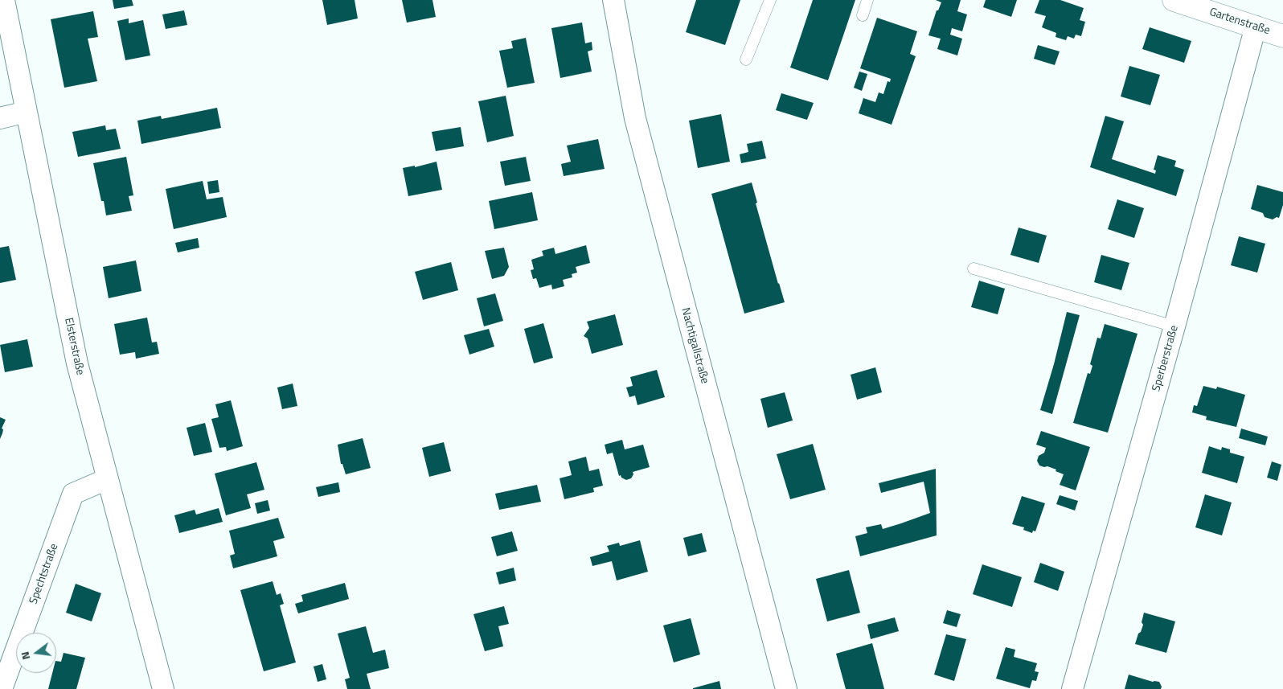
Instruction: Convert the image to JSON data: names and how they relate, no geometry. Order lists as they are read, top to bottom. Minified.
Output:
{"streets":{"street":["Gartenstraße","Nachtigallstraße","Elsterstraße","Sperberstraße","Spechtstraße"]},"crossings":[["Gartenstraße","Sperberstraße"],["Elsterstraße","Spechtstraße"]],"north":"left"}
